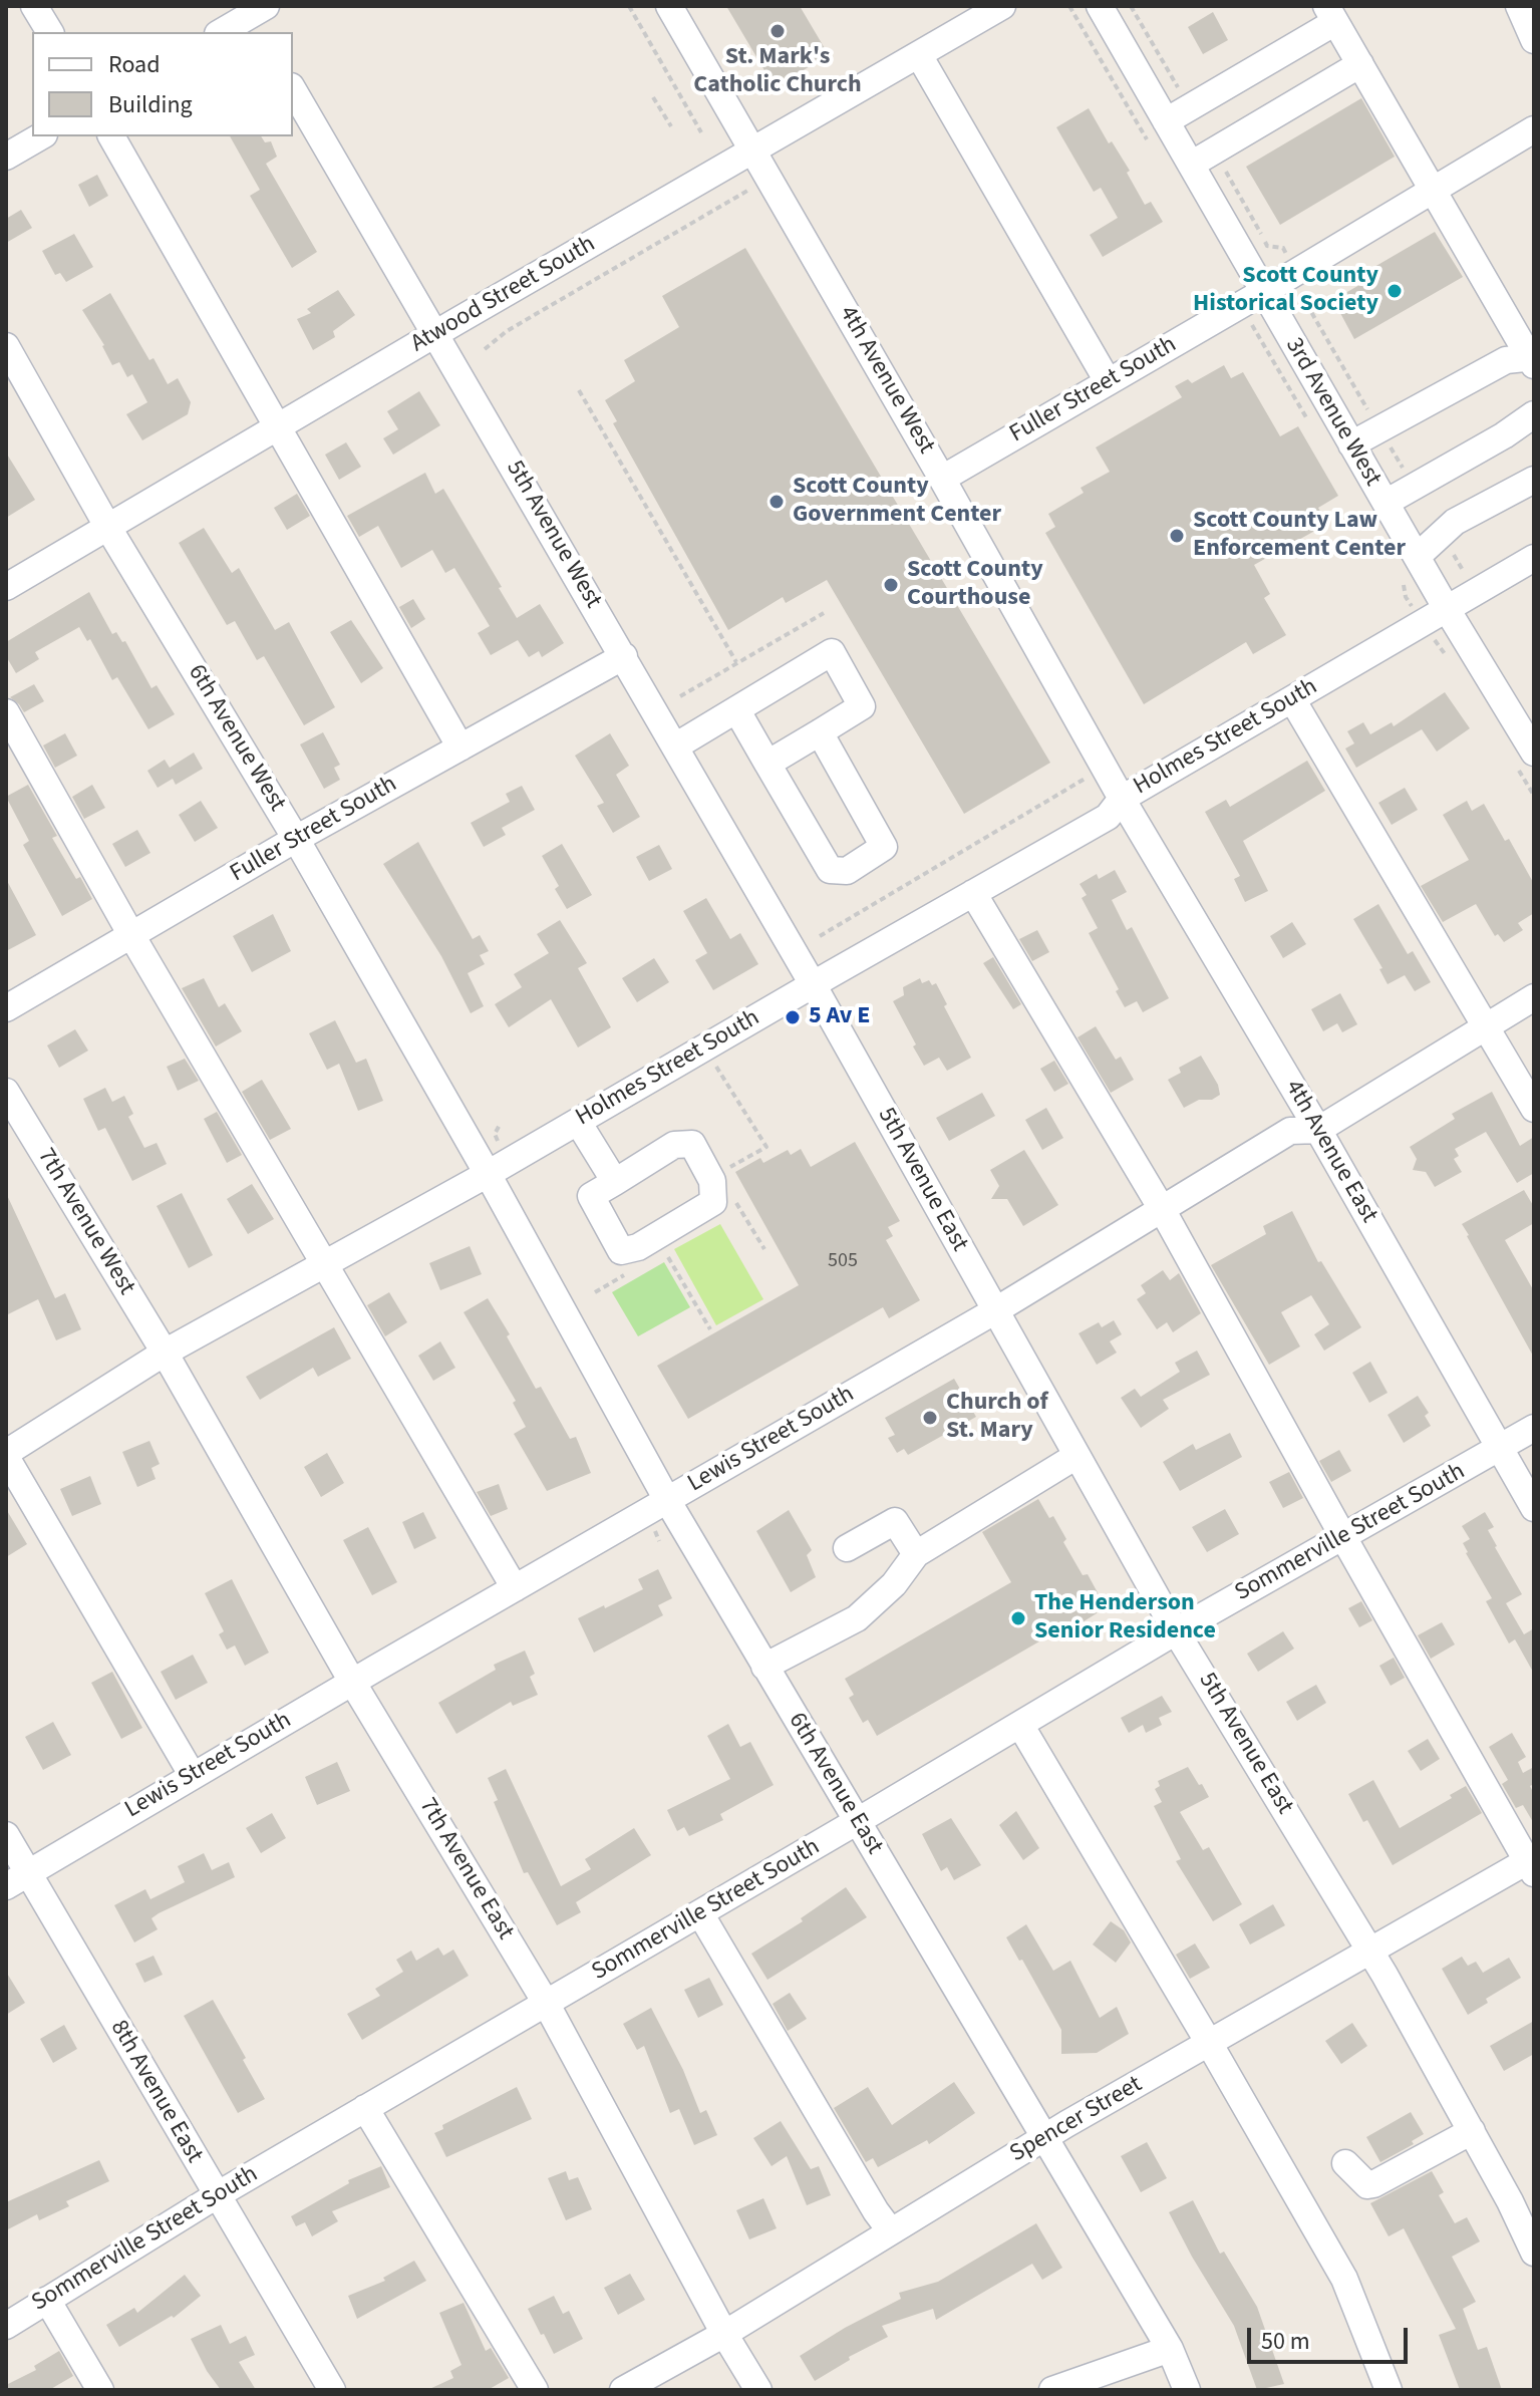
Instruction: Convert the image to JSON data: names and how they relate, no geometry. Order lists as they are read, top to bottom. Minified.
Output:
{"streets":{"street":["Atwood Street South","4th Avenue West","Fuller Street South","3rd Avenue West","5th Avenue West","Holmes Street South","6th Avenue West","4th Avenue East","5th Avenue East","7th Avenue West","Lewis Street South","Sommerville Street South","6th Avenue East","7th Avenue East","8th Avenue East","Spencer Street"]},"crossings":[["Atwood Street South","4th Avenue West"],["Atwood Street South","5th Avenue West"],["Atwood Street South","6th Avenue West"],["4th Avenue West","Fuller Street South"],["4th Avenue West","Holmes Street South"],["4th Avenue West","4th Avenue East"],["Fuller Street South","3rd Avenue West"],["Fuller Street South","5th Avenue West"],["Fuller Street South","6th Avenue West"],["3rd Avenue West","Holmes Street South"],["5th Avenue West","Holmes Street South"],["5th Avenue West","5th Avenue East"],["Holmes Street South","6th Avenue West"],["Holmes Street South","4th Avenue East"],["Holmes Street South","5th Avenue East"],["Holmes Street South","7th Avenue West"],["Holmes Street South","6th Avenue East"],["Holmes Street South","7th Avenue East"],["6th Avenue West","6th Avenue East"],["4th Avenue East","Lewis Street South"],["4th Avenue East","Sommerville Street South"],["5th Avenue East","Lewis Street South"],["5th Avenue East","Sommerville Street South"],["5th Avenue East","Spencer Street"],["7th Avenue West","7th Avenue East"],["Lewis Street South","6th Avenue East"],["Lewis Street South","7th Avenue East"],["Lewis Street South","8th Avenue East"],["Sommerville Street South","6th Avenue East"],["Sommerville Street South","7th Avenue East"],["Sommerville Street South","8th Avenue East"],["6th Avenue East","Spencer Street"],["7th Avenue East","Spencer Street"]],"places":["St. Mark's Catholic Church","Scott County Historical Society","Scott County Government Center","Scott County Law Enforcement Center","Scott County Courthouse","5 Av E","Church of St. Mary","The Henderson Senior Residence"],"house_numbers":["505"],"legend":["Road","Building"],"scale_bar":"50 m"}
